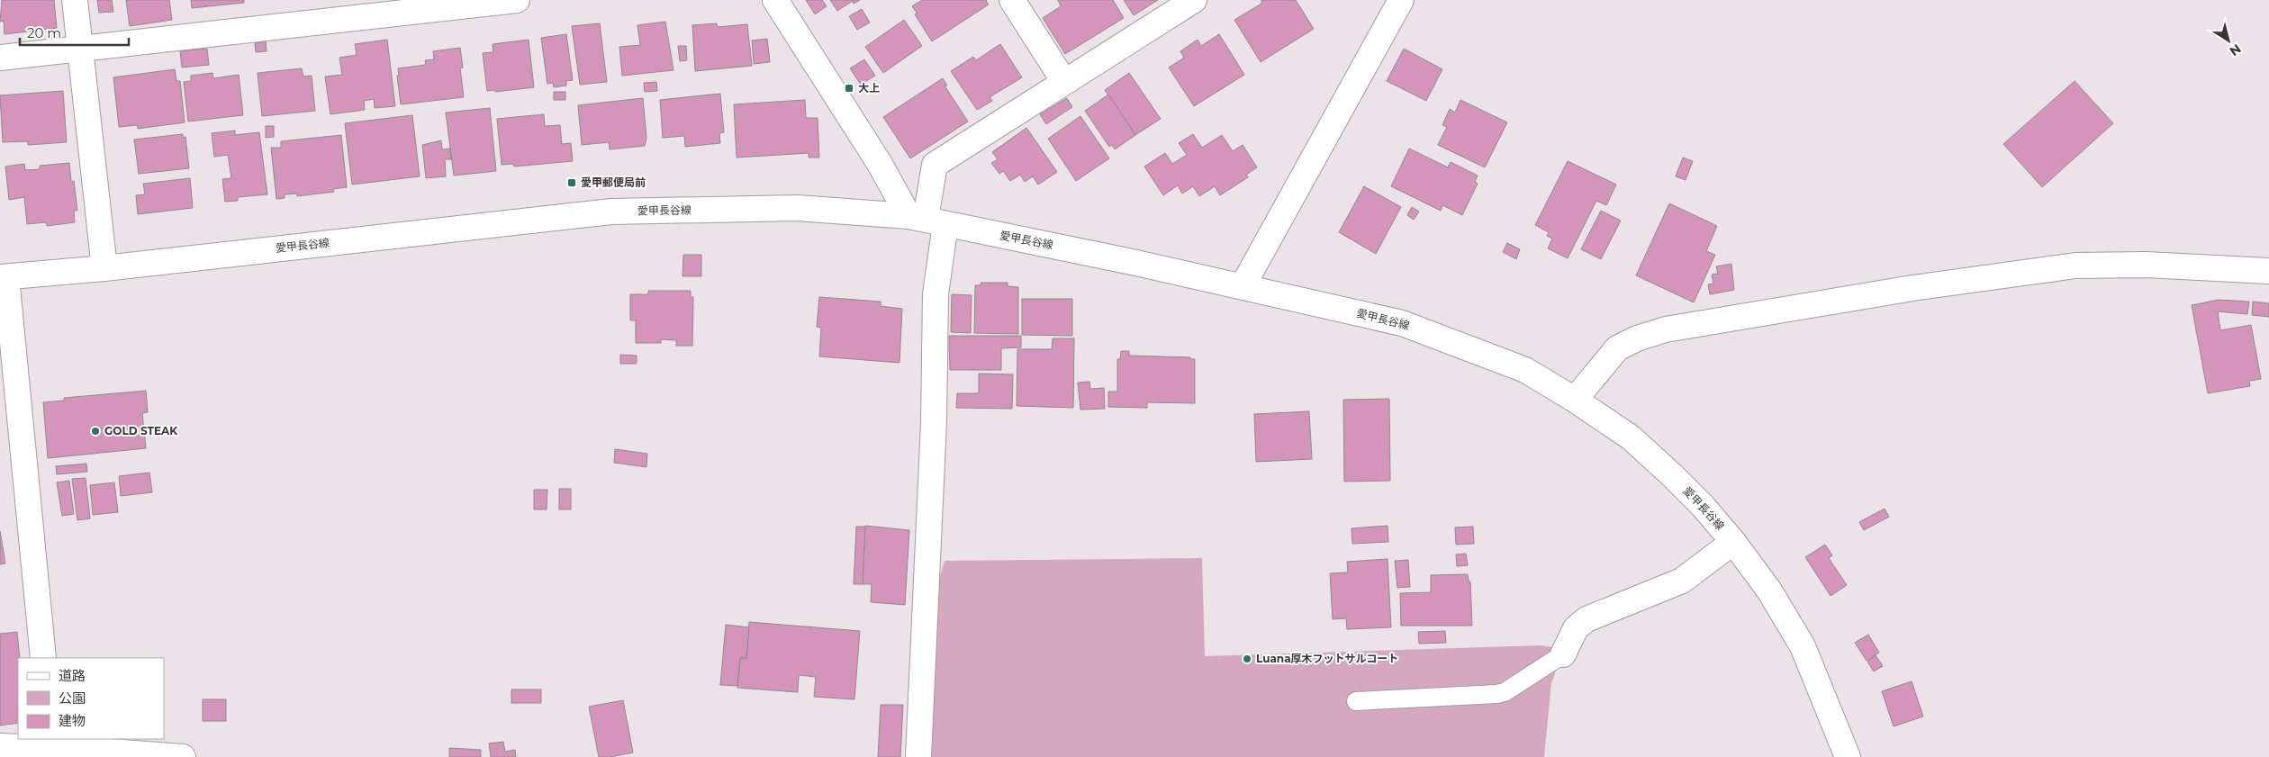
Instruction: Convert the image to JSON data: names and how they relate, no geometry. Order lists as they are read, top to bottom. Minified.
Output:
{"streets":{"street":["愛甲長谷線"]},"places":{"transit":["大上","愛甲郵便局前"],"other":["GOLD STEAK","Luana厚木フットサルコート"]},"legend":["道路","公園","建物"],"scale_bar":"20 m","north":"bottom right"}
